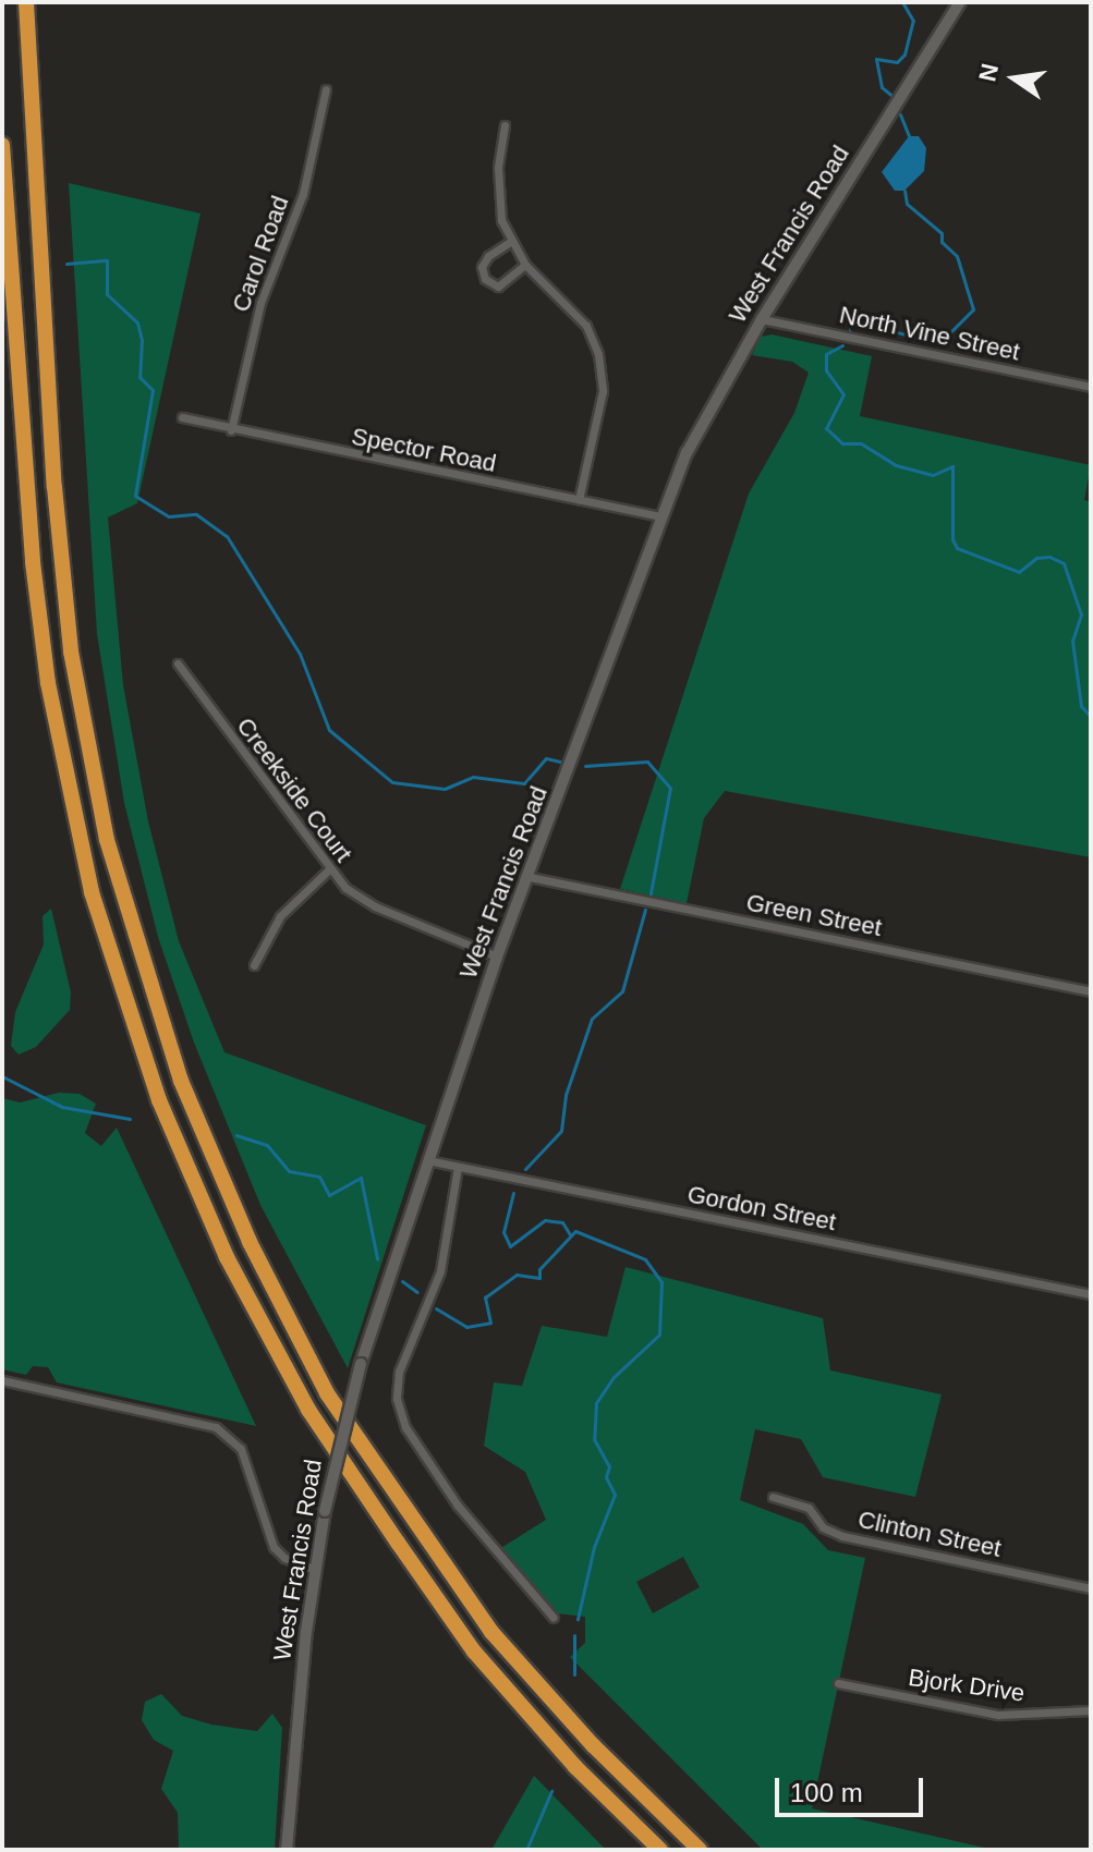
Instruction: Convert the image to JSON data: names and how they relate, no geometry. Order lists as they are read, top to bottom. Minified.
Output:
{"streets":{"street":["West Francis Road","Carol Road","North Vine Street","Spector Road","Creekside Court","Green Street","Gordon Street","Clinton Street","Bjork Drive"]},"crossings":[["West Francis Road","North Vine Street"],["West Francis Road","Spector Road"],["West Francis Road","Creekside Court"],["West Francis Road","Green Street"],["West Francis Road","Gordon Street"],["Carol Road","Spector Road"]],"scale_bar":"100 m","north":"left"}
